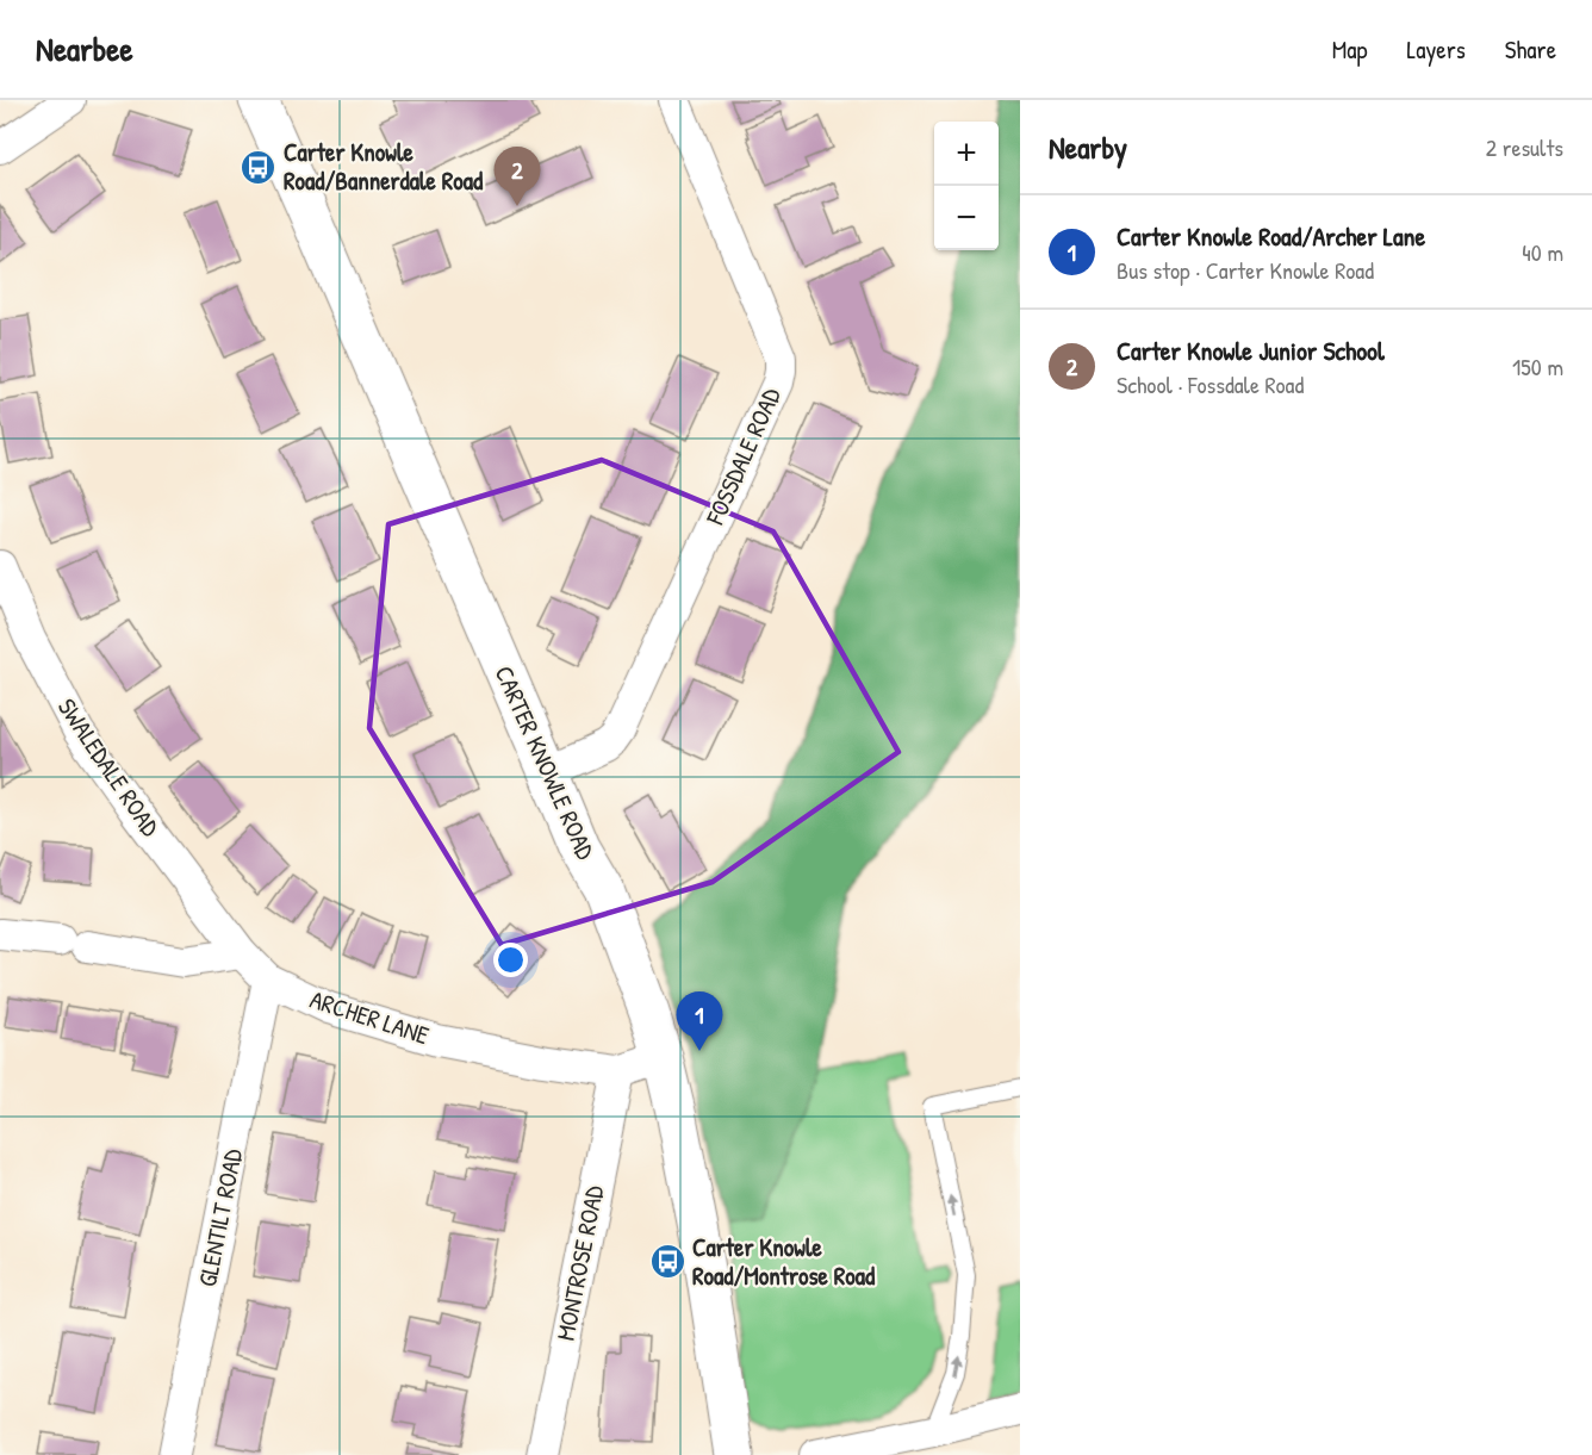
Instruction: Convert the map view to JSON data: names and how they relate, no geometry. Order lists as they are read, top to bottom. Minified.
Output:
{"streets":{"street":["FOSSDALE ROAD","CARTER KNOWLE ROAD","SWALEDALE ROAD","ARCHER LANE","GLENTILT ROAD","MONTROSE ROAD"]},"crossings":[["FOSSDALE ROAD","CARTER KNOWLE ROAD"],["CARTER KNOWLE ROAD","ARCHER LANE"],["SWALEDALE ROAD","ARCHER LANE"],["ARCHER LANE","GLENTILT ROAD"],["ARCHER LANE","MONTROSE ROAD"]],"places":{"bus stop":["Carter Knowle Road/Bannerdale Road","Carter Knowle Road/Montrose Road"]},"page":{"header":"Nearbee","nav":["Map","Layers","Share"],"heading":["Nearby","2 results"],"map_buttons":["+","−"],"pins":["2","1"],"list":[{"mark":"1","name":"Carter Knowle Road/Archer Lane","note":"Bus stop · Carter Knowle Road","value":"40 m"},{"mark":"2","name":"Carter Knowle Junior School","note":"School · Fossdale Road","value":"150 m"}]}}
